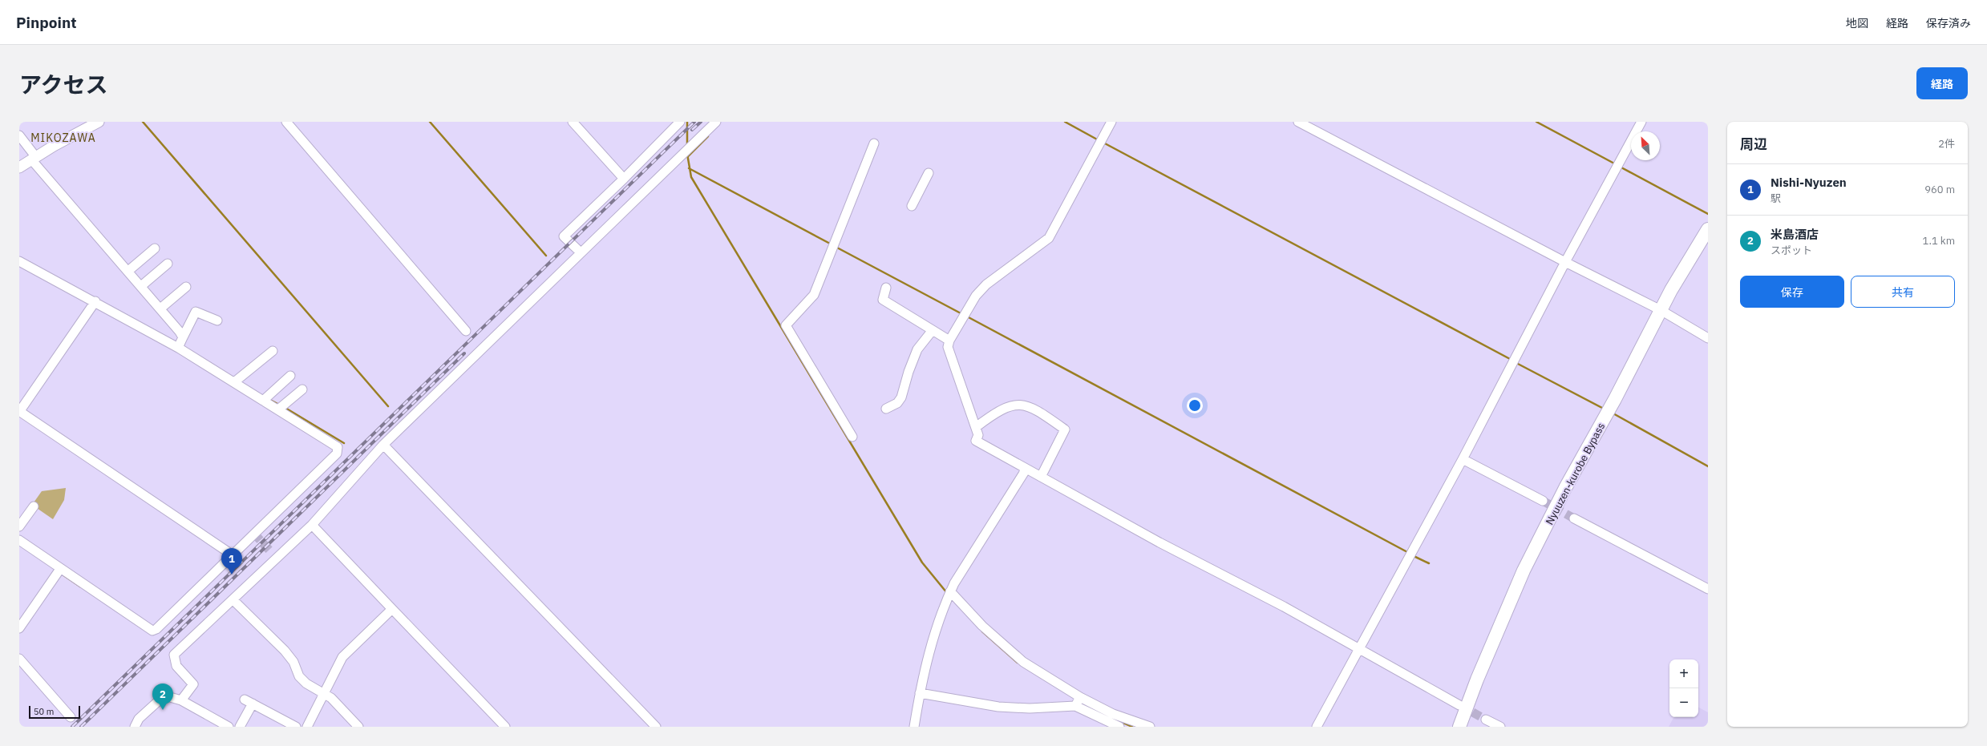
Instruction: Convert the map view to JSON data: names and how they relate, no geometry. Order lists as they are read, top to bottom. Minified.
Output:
{"streets":{"highway":["Nyuuzen-kurobe Bypass"]},"districts":["MIKOZAWA"],"scale_bar":"50 m","north":"top left","page":{"header":"Pinpoint","nav":["地図","経路","保存済み"],"title":"アクセス","buttons":["経路",["保存","共有"]],"heading":["周辺","2件"],"list":[{"mark":"1","name":"Nishi-Nyuzen","note":"駅","value":"960 m"},{"mark":"2","name":"米島酒店","note":"スポット","value":"1.1 km"}],"pins":["1","2"],"map_buttons":["+","−"],"scale":"50 m"}}
